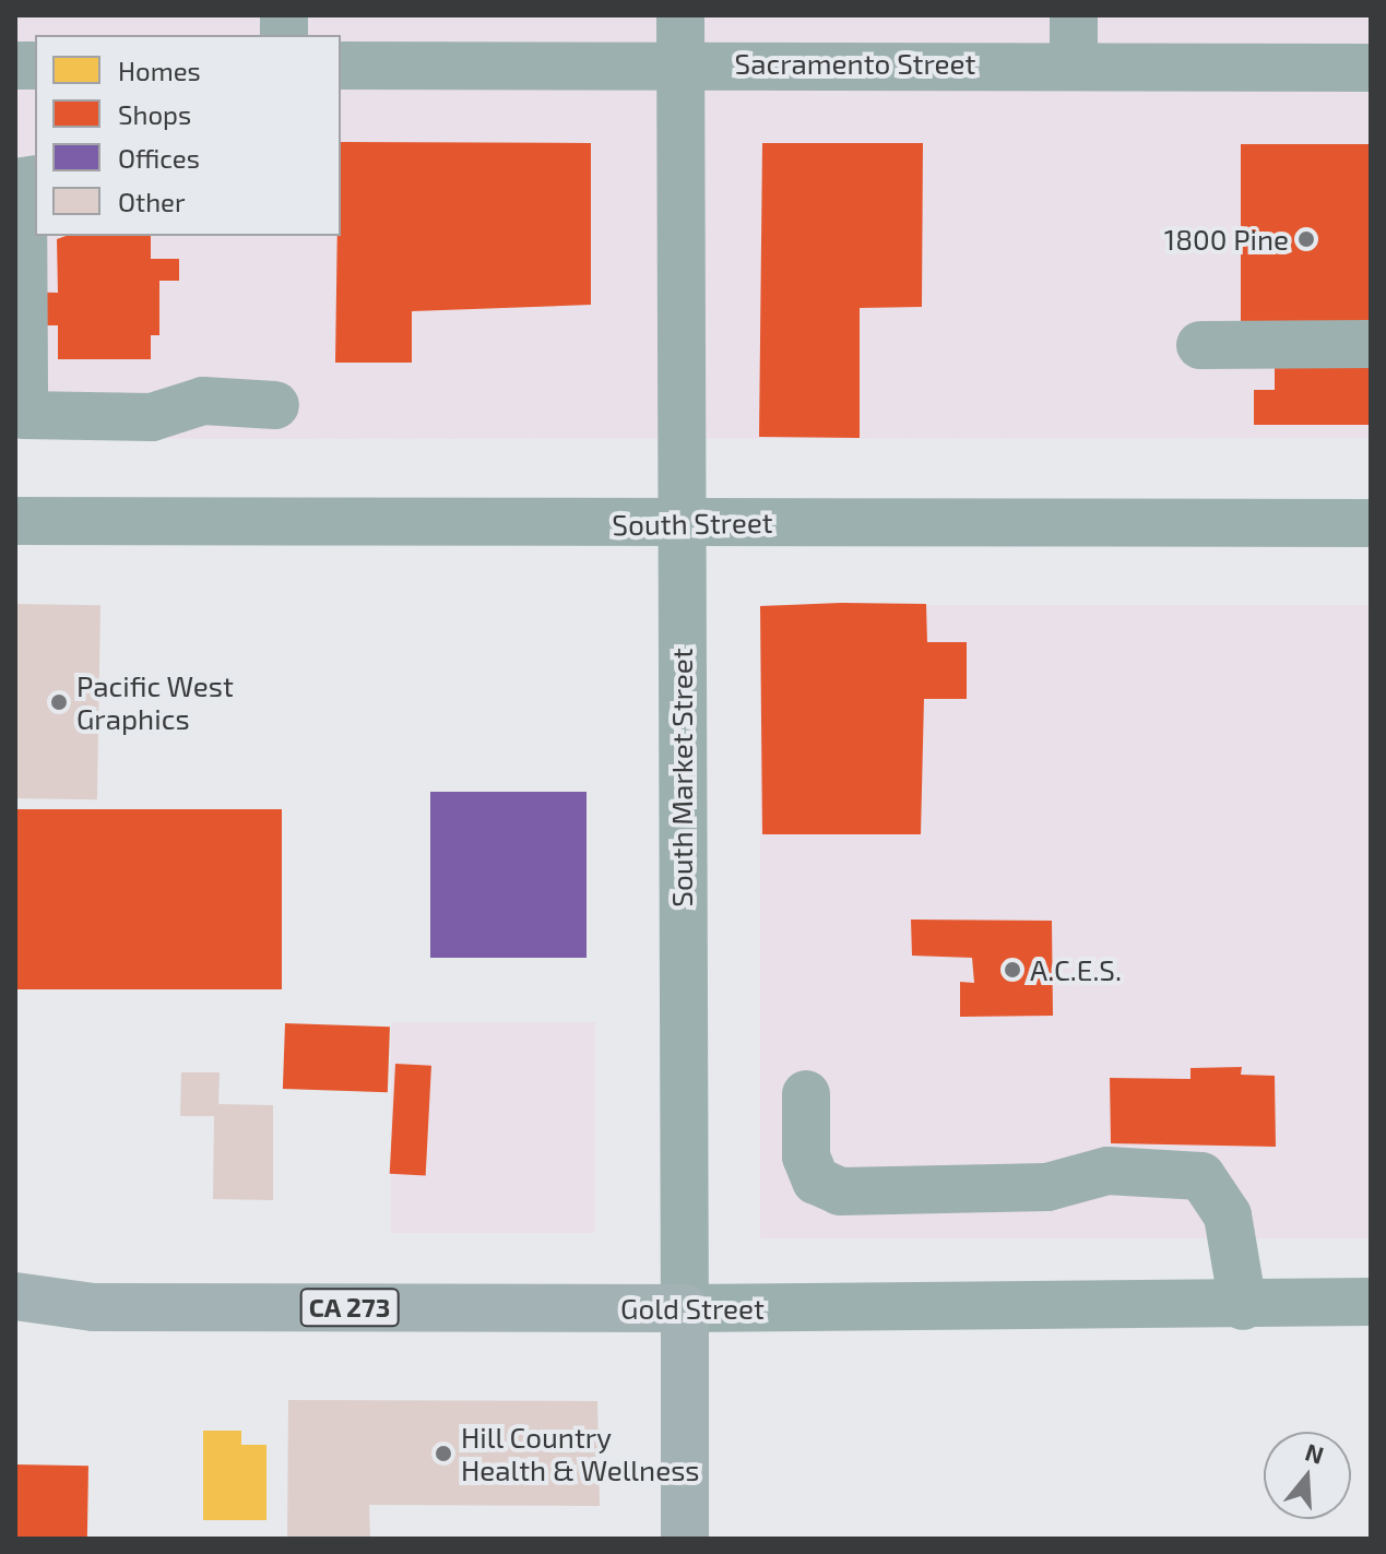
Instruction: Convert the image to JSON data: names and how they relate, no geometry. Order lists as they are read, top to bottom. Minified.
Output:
{"streets":{"main road":["South Market Street","CA 273","Gold Street"],"street":["Sacramento Street","South Street"]},"crossings":[["Sacramento Street","South Market Street"],["South Street","South Market Street"],["South Market Street","Gold Street"]],"places":["1800 Pine","Pacific West Graphics","A.C.E.S.","Hill Country Health & Wellness"],"legend":["Homes","Shops","Offices","Other"],"north":"top"}
